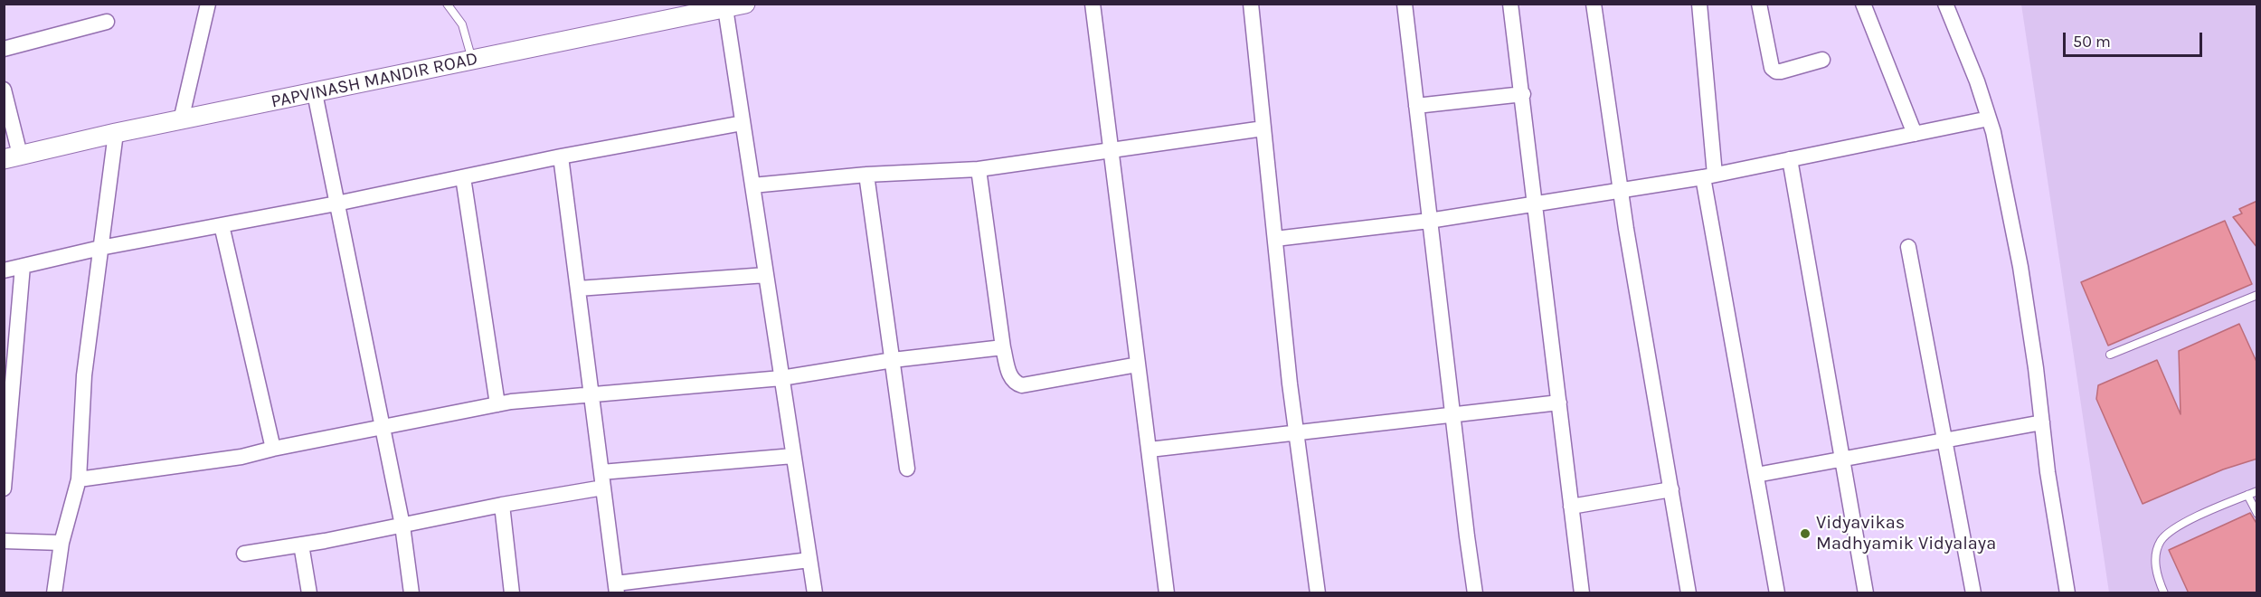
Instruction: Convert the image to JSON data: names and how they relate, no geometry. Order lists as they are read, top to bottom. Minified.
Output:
{"streets":{"street":["PAPVINASH MANDIR ROAD"]},"places":["Vidyavikas Madhyamik Vidyalaya"],"scale_bar":"50 m"}
